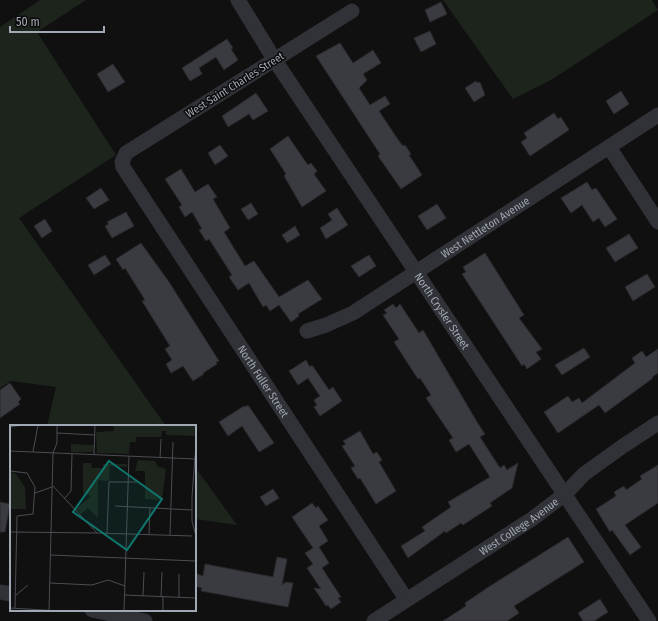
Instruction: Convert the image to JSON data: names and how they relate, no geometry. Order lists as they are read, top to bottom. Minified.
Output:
{"streets":{"street":["West Saint Charles Street","West Nettleton Avenue","North Crysler Street","North Fuller Street","West College Avenue"]},"crossings":[["West Saint Charles Street","North Crysler Street"],["West Saint Charles Street","North Fuller Street"],["West Nettleton Avenue","North Crysler Street"],["North Crysler Street","West College Avenue"],["North Fuller Street","West College Avenue"]],"scale_bar":"50 m"}
